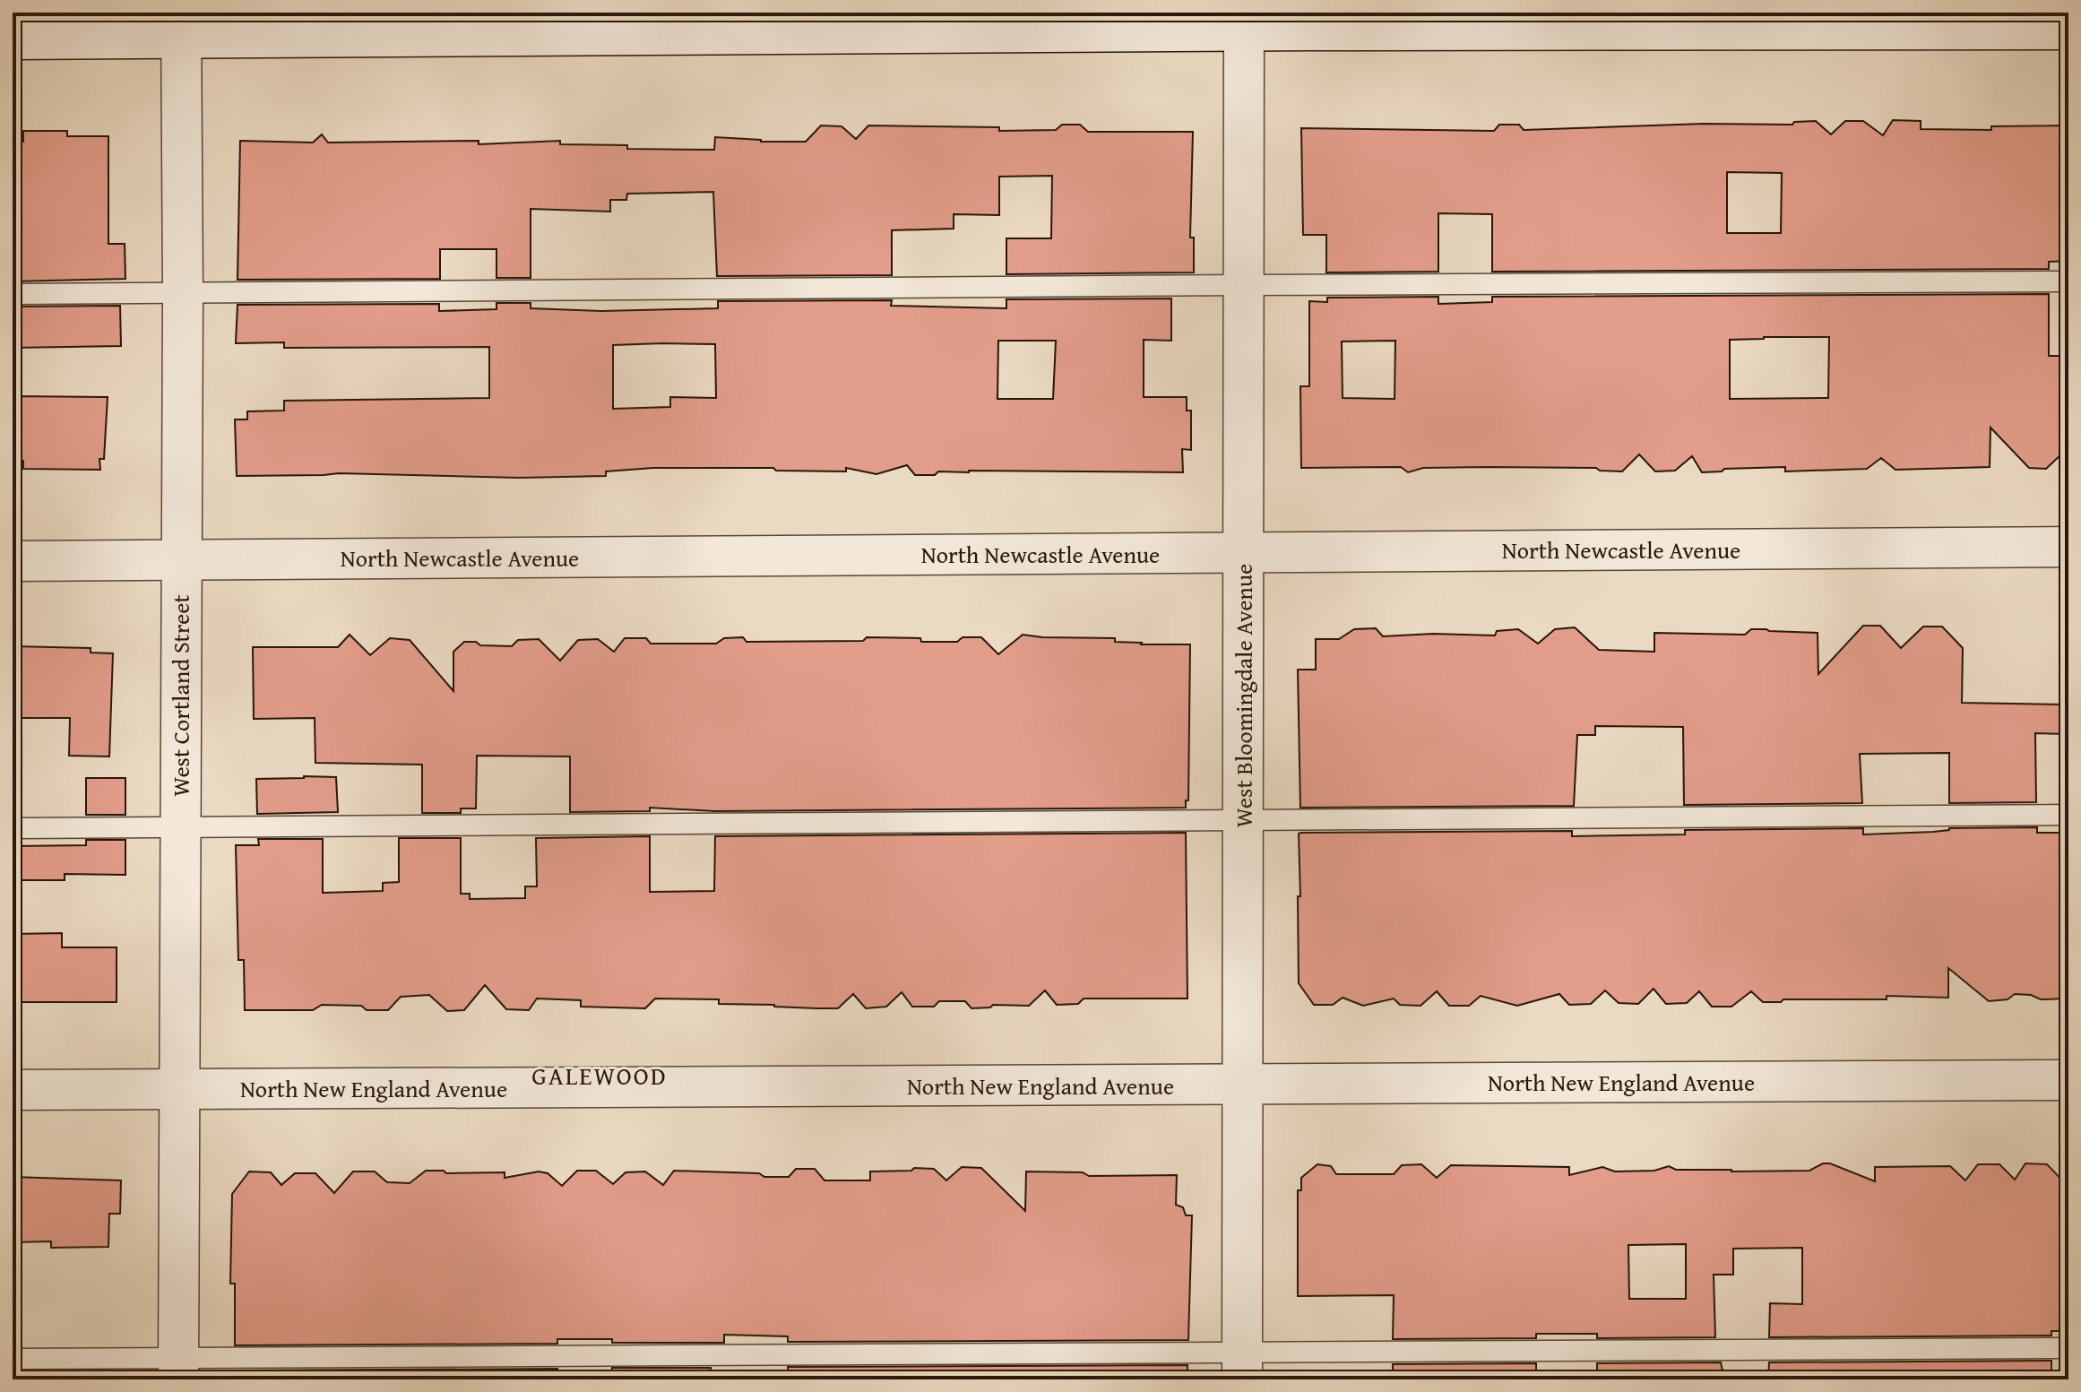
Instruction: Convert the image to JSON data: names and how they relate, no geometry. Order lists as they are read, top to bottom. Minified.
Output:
{"streets":{"street":["North Newcastle Avenue","West Cortland Street","West Bloomingdale Avenue","North New England Avenue"]},"crossings":[["North Newcastle Avenue","West Cortland Street"],["North Newcastle Avenue","West Bloomingdale Avenue"],["West Cortland Street","North New England Avenue"],["West Bloomingdale Avenue","North New England Avenue"]],"districts":["GALEWOOD"]}
